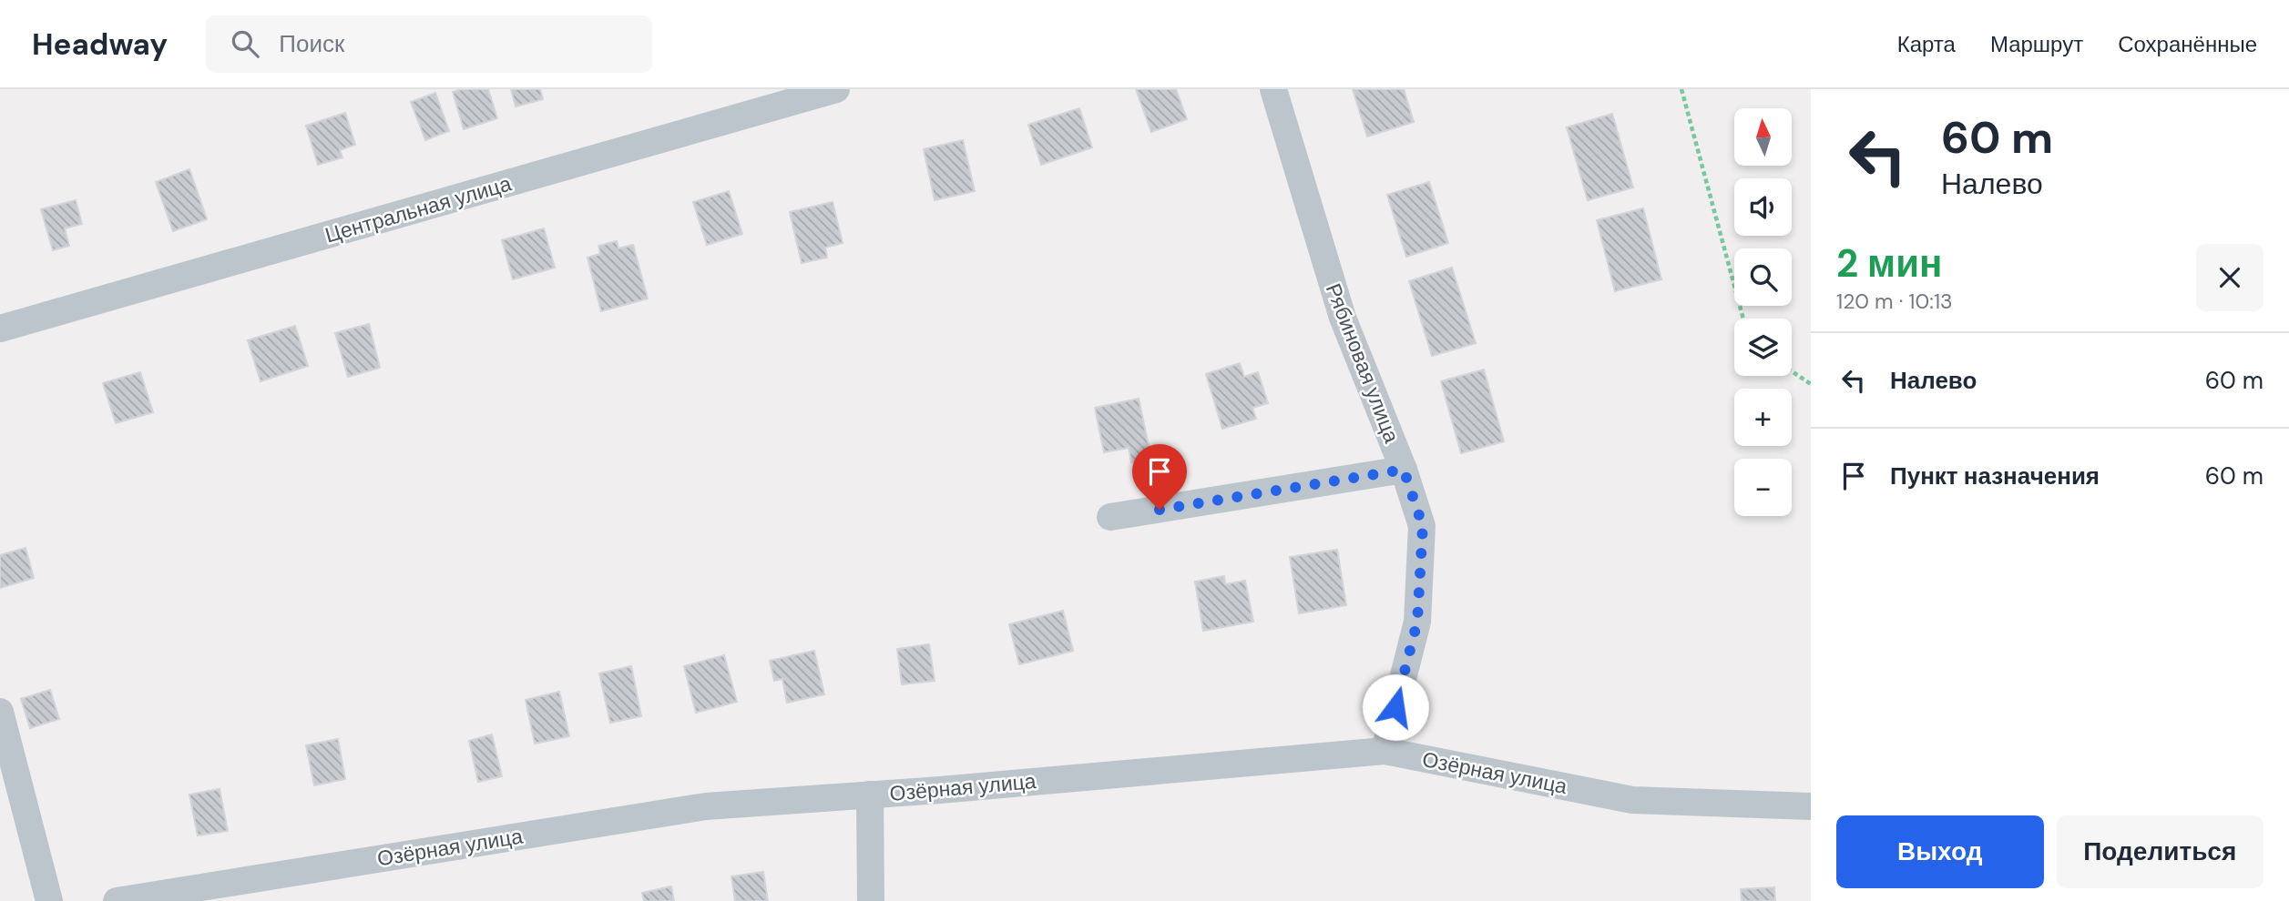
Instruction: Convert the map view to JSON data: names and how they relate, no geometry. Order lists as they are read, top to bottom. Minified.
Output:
{"streets":{"street":["Центральная улица","Рябиновая улица","Озёрная улица"]},"crossings":[["Рябиновая улица","Озёрная улица"]],"north":"top","page":{"header":"Headway","search":"Поиск","nav":["Карта","Маршрут","Сохранённые"],"turn":["60 m","Налево"],"map_buttons":["+","−"],"heading":["2 мин","120 m · 10:13"],"list":[{"name":"Налево","value":"60 m"},{"name":"Пункт назначения","value":"60 m"}],"buttons":["Выход","Поделиться"]}}
